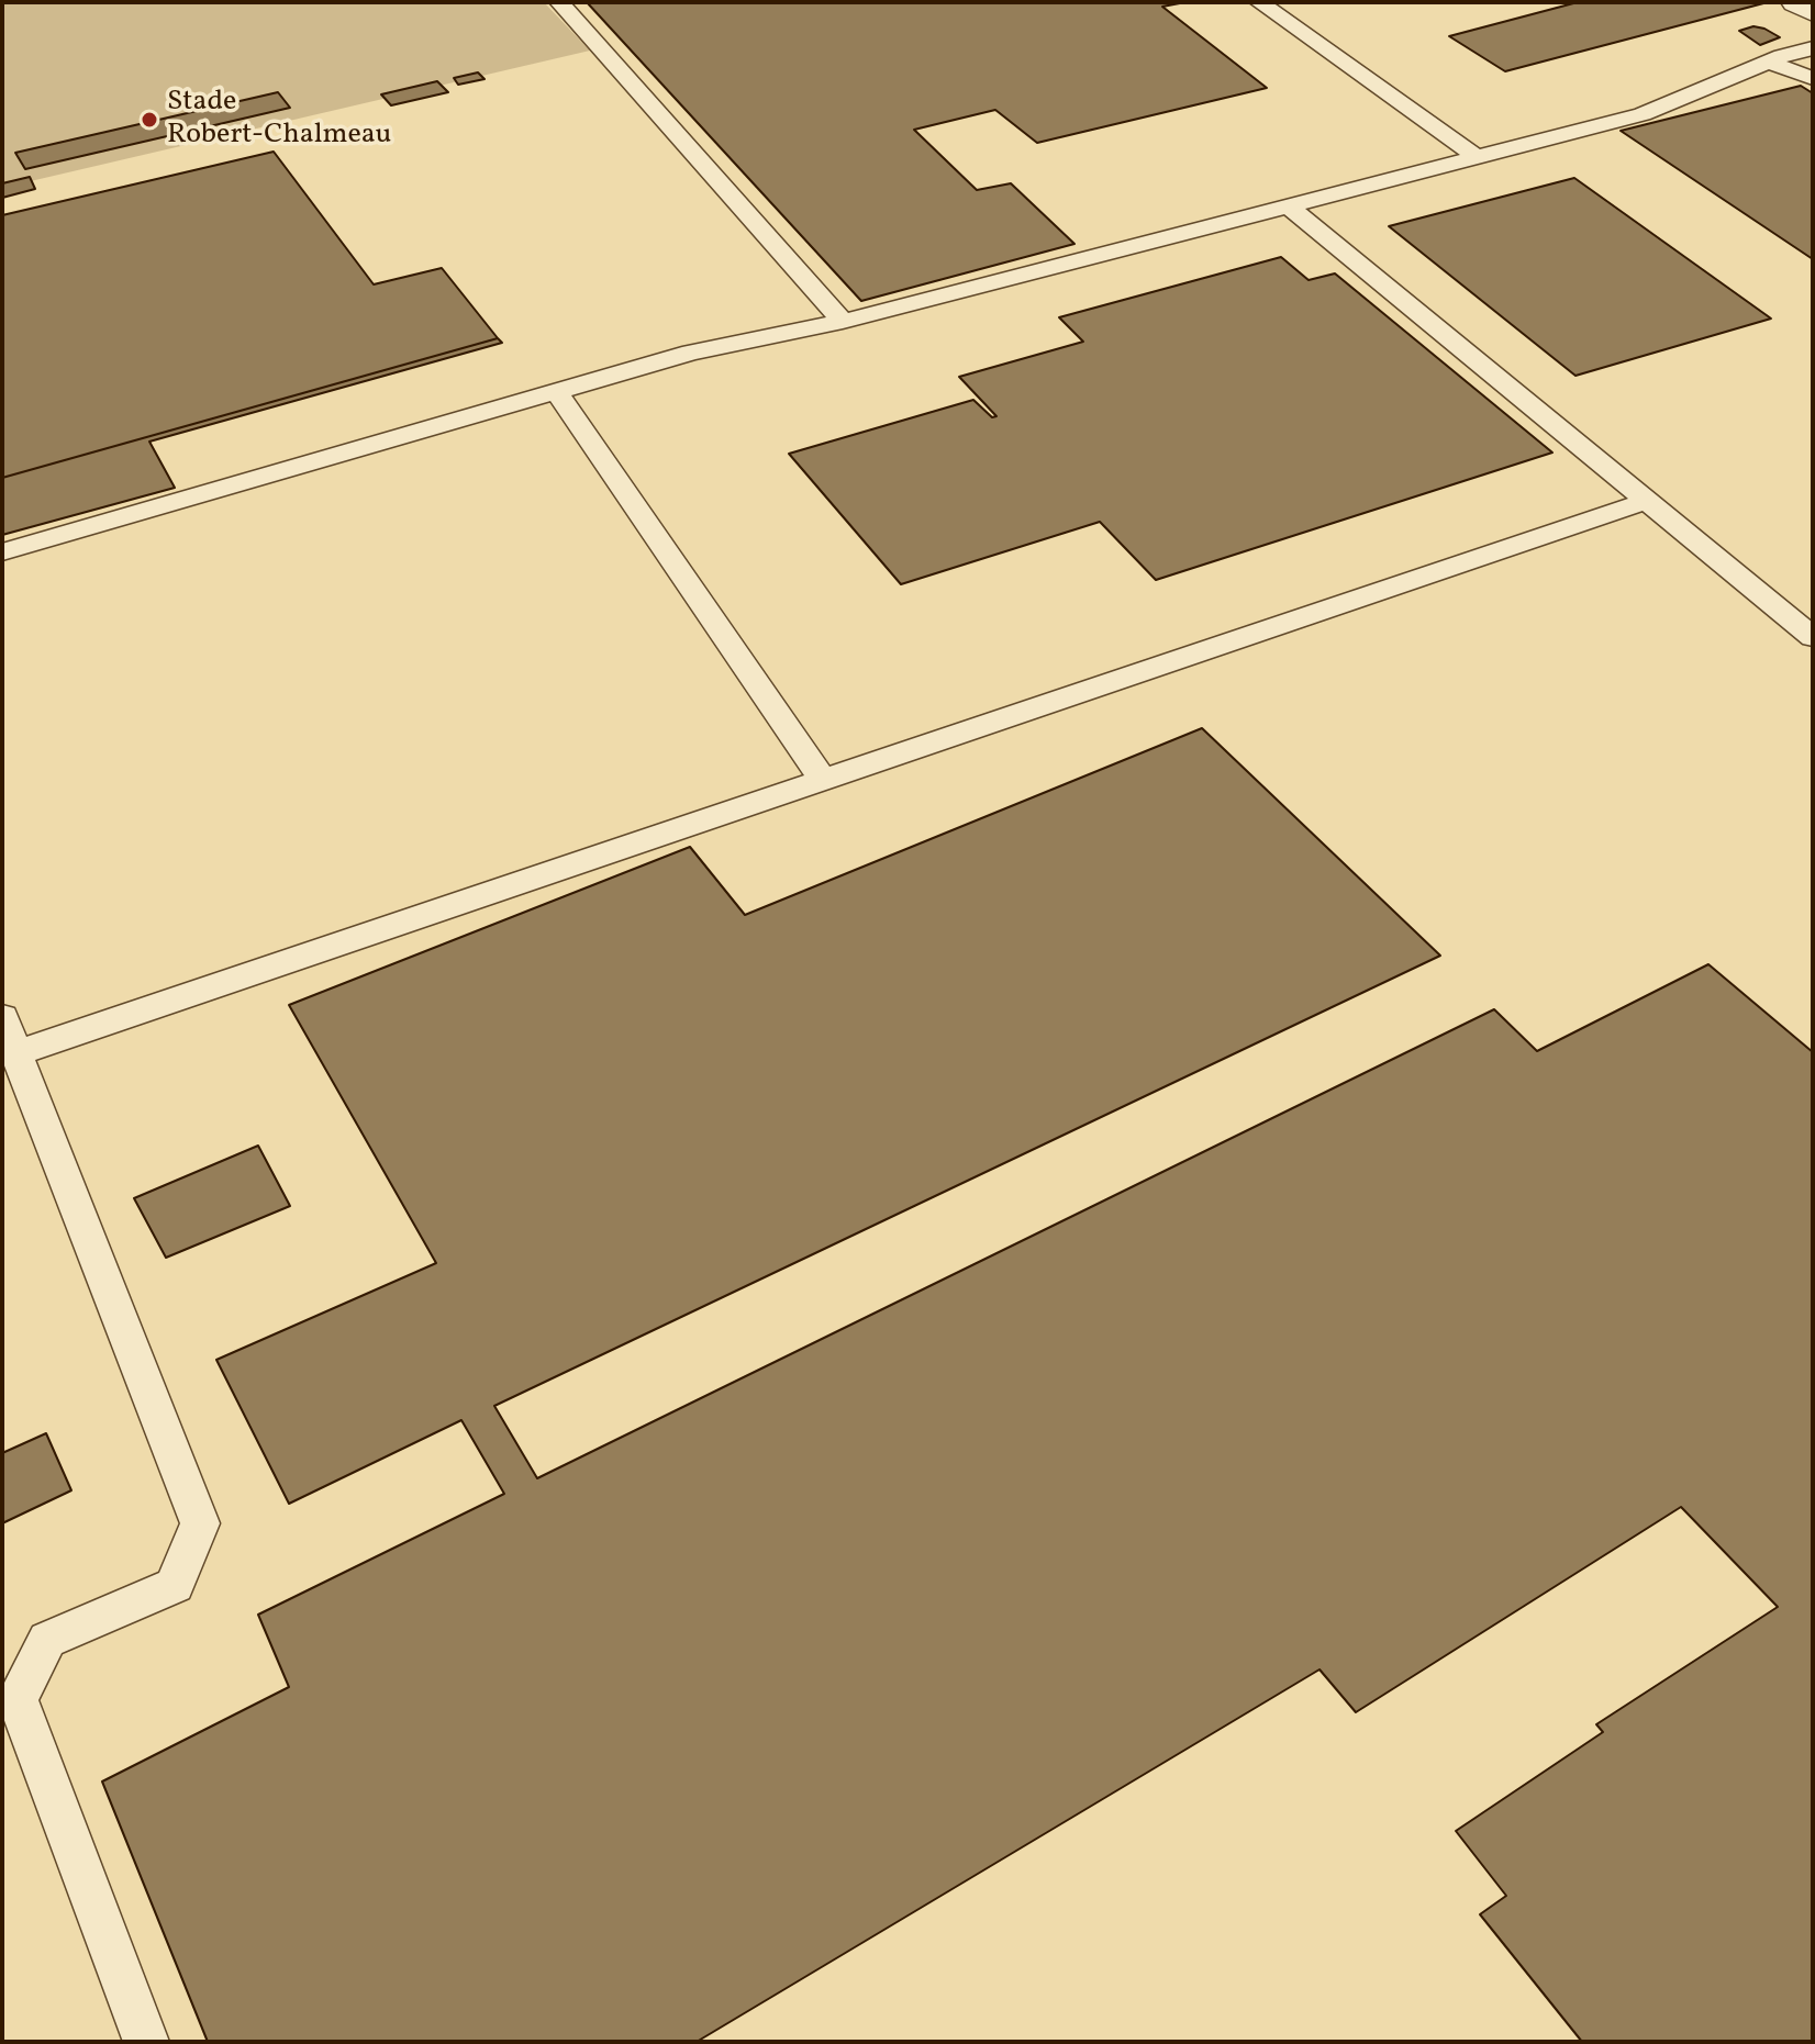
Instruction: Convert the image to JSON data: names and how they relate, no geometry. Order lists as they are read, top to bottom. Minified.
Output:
{"places":["Stade Robert-Chalmeau"]}
